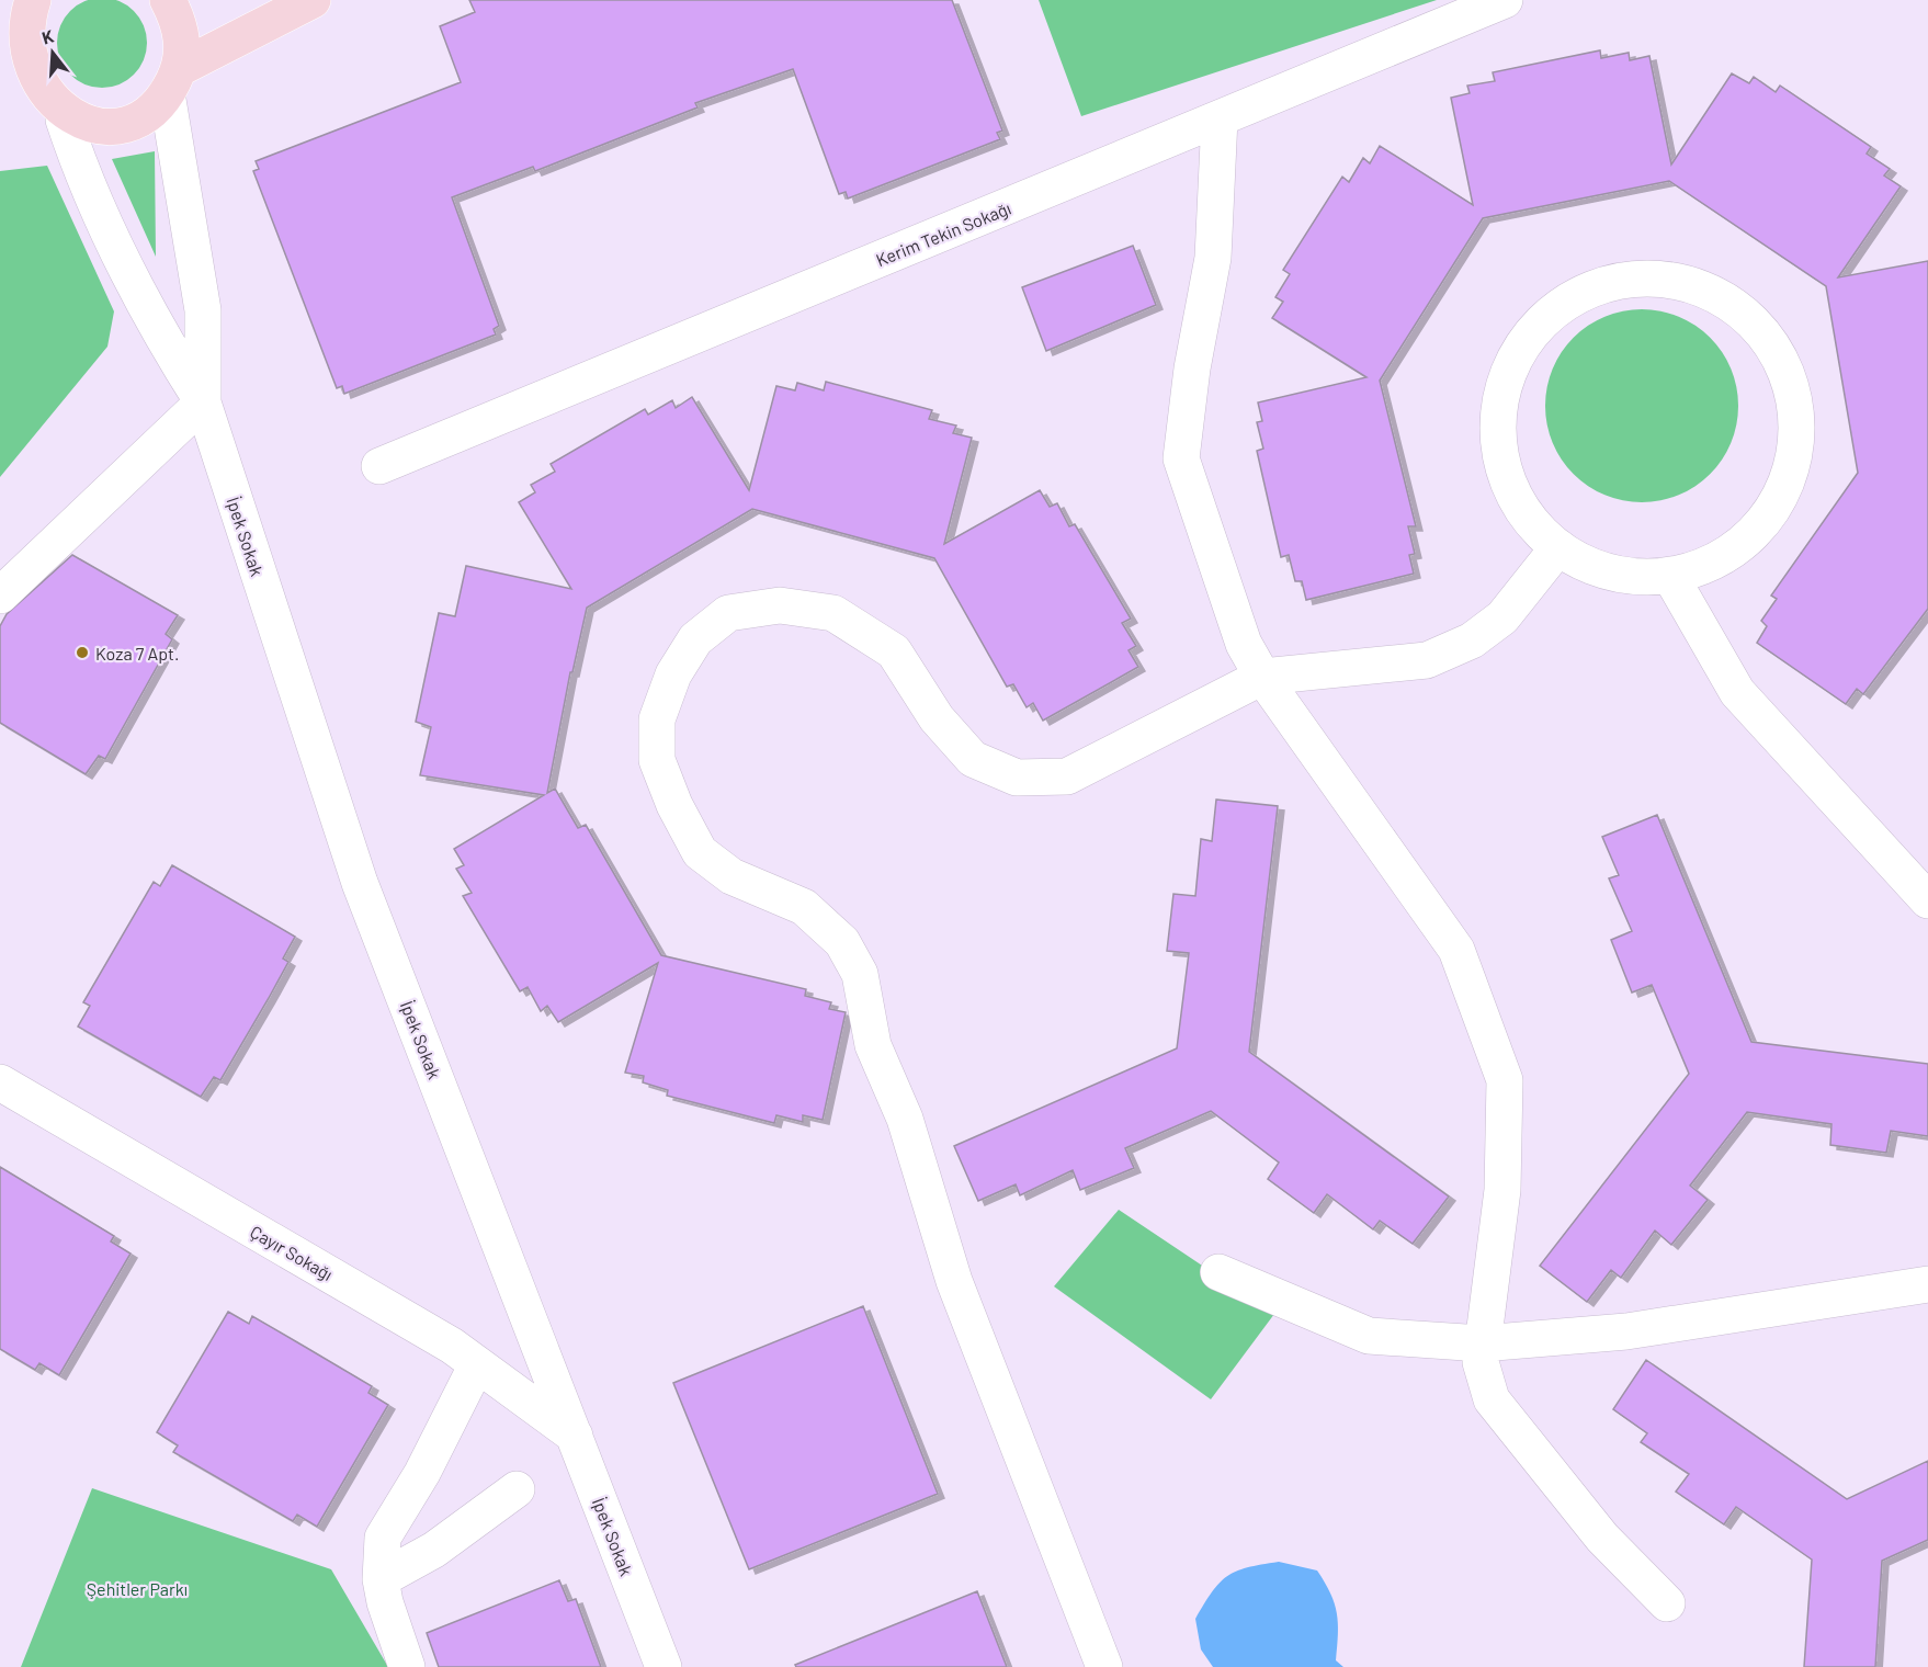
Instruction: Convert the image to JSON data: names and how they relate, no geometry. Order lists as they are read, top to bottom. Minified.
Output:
{"streets":{"street":["Kerim Tekin Sokağı","İpek Sokak","Çayır Sokağı"]},"crossings":[["İpek Sokak","Çayır Sokağı"]],"parks":["Şehitler Parkı"],"places":["Koza 7 Apt."],"north":"top"}
